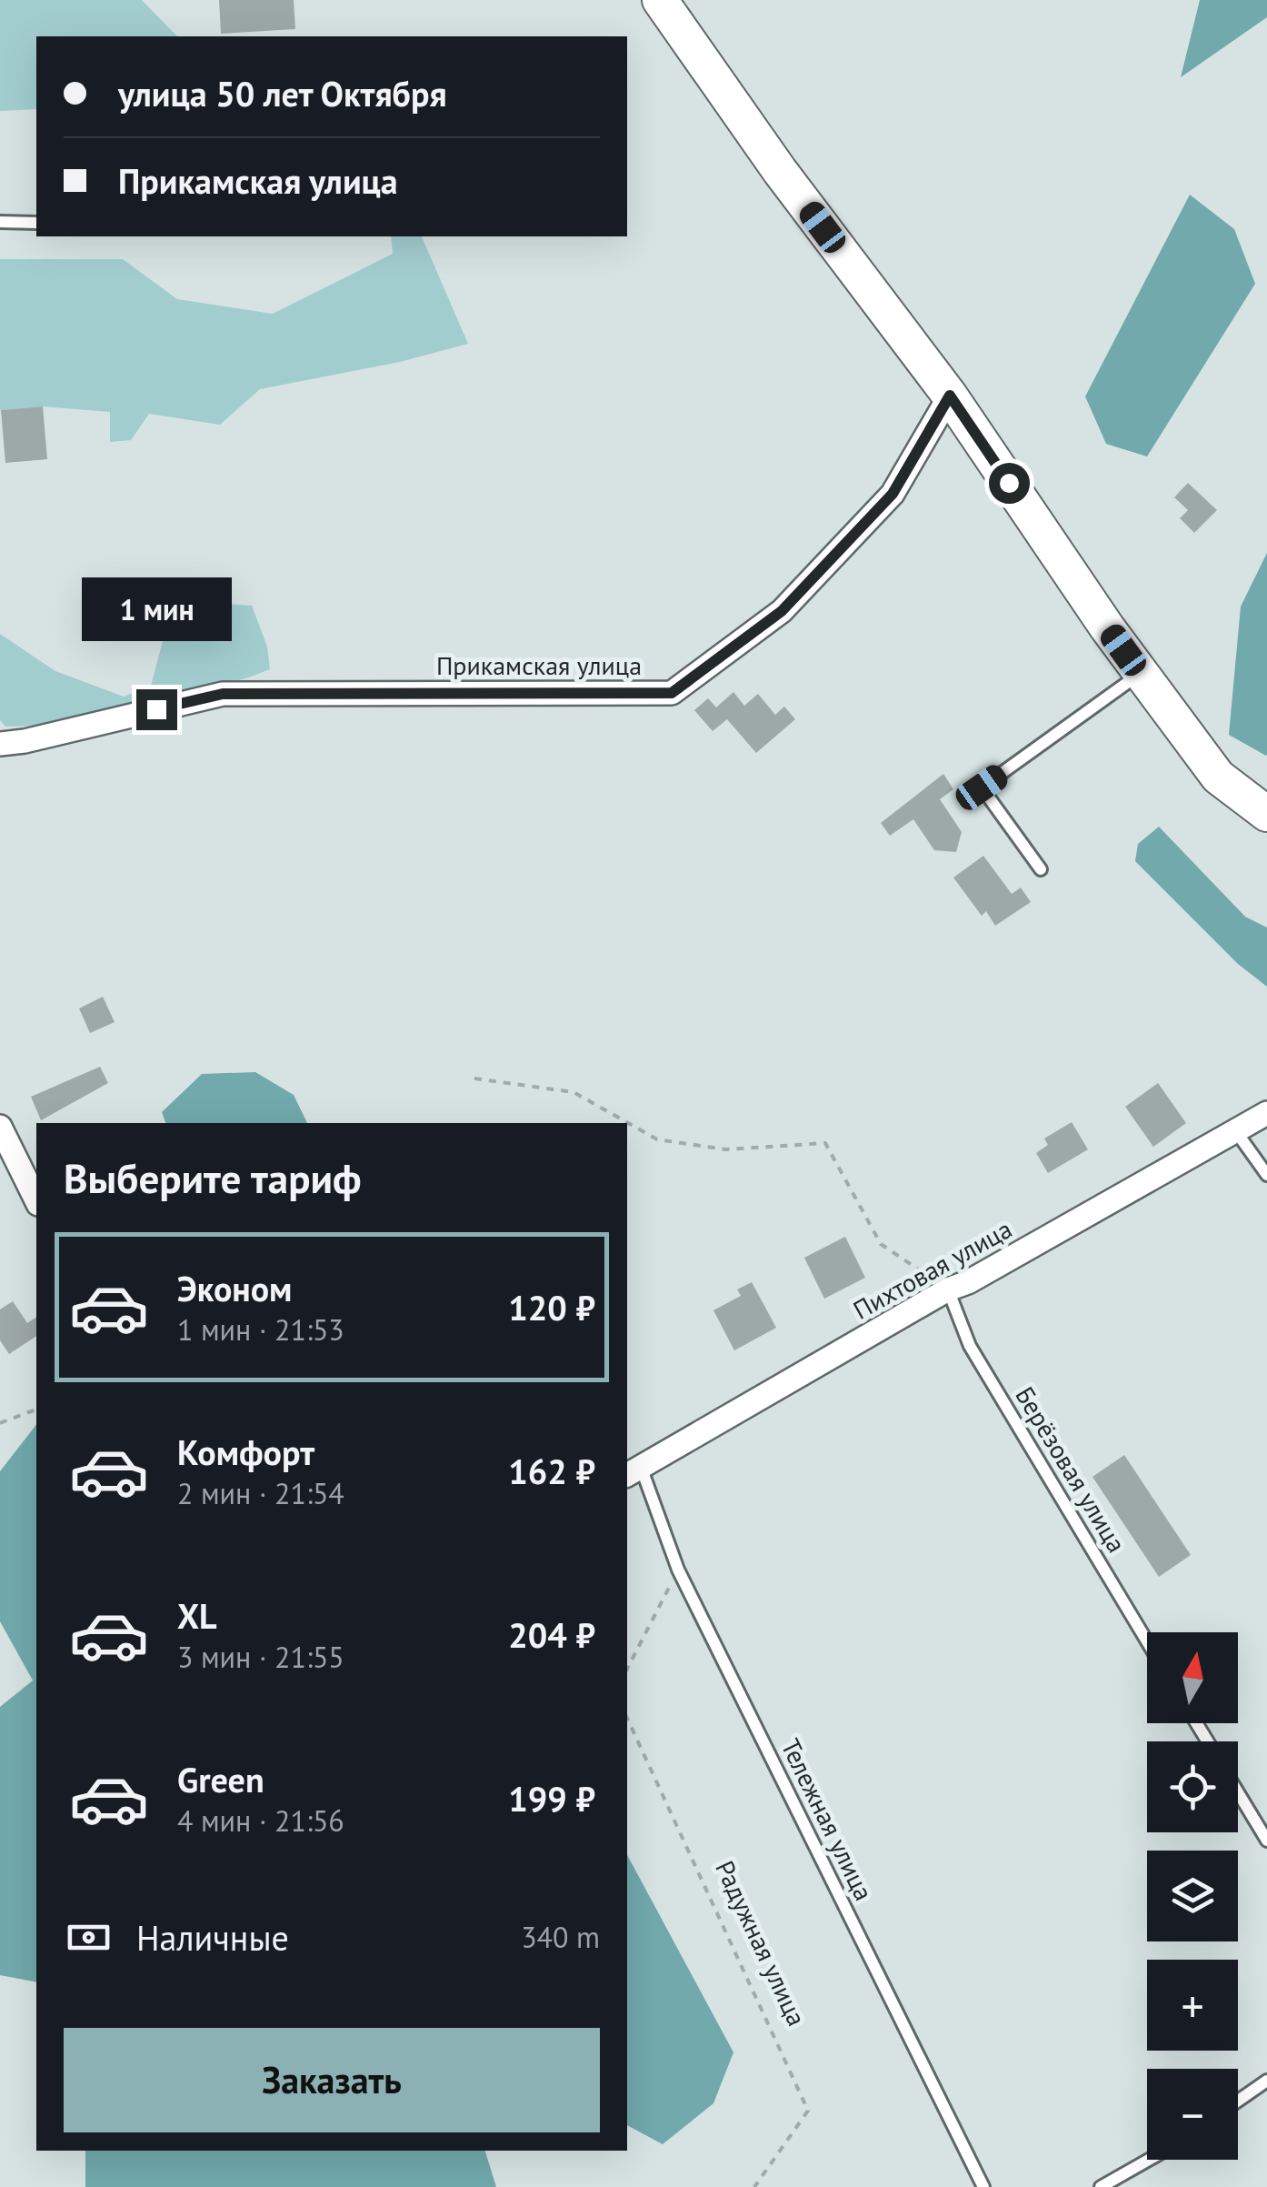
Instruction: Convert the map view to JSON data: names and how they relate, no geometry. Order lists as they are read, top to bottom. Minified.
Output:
{"streets":{"street":["Прикамская улица","Пихтовая улица"],"lane":["Берёзовая улица","Тележная улица"],"path":["Радужная улица"]},"crossings":[["Пихтовая улица","Берёзовая улица"],["Пихтовая улица","Тележная улица"]],"north":"top","page":{"banner":["улица 50 лет Октября","Прикамская улица"],"bubble":"1 мин","heading":"Выберите тариф","list":[{"name":"Эконом","note":"1 мин · 21:53","value":"120 ₽"},{"name":"Комфорт","note":"2 мин · 21:54","value":"162 ₽"},{"name":"XL","note":"3 мин · 21:55","value":"204 ₽"},{"name":"Green","note":"4 мин · 21:56","value":"199 ₽"}],"map_buttons":["+","−"],"pay":["Наличные","340 m"],"buttons":"Заказать"}}
